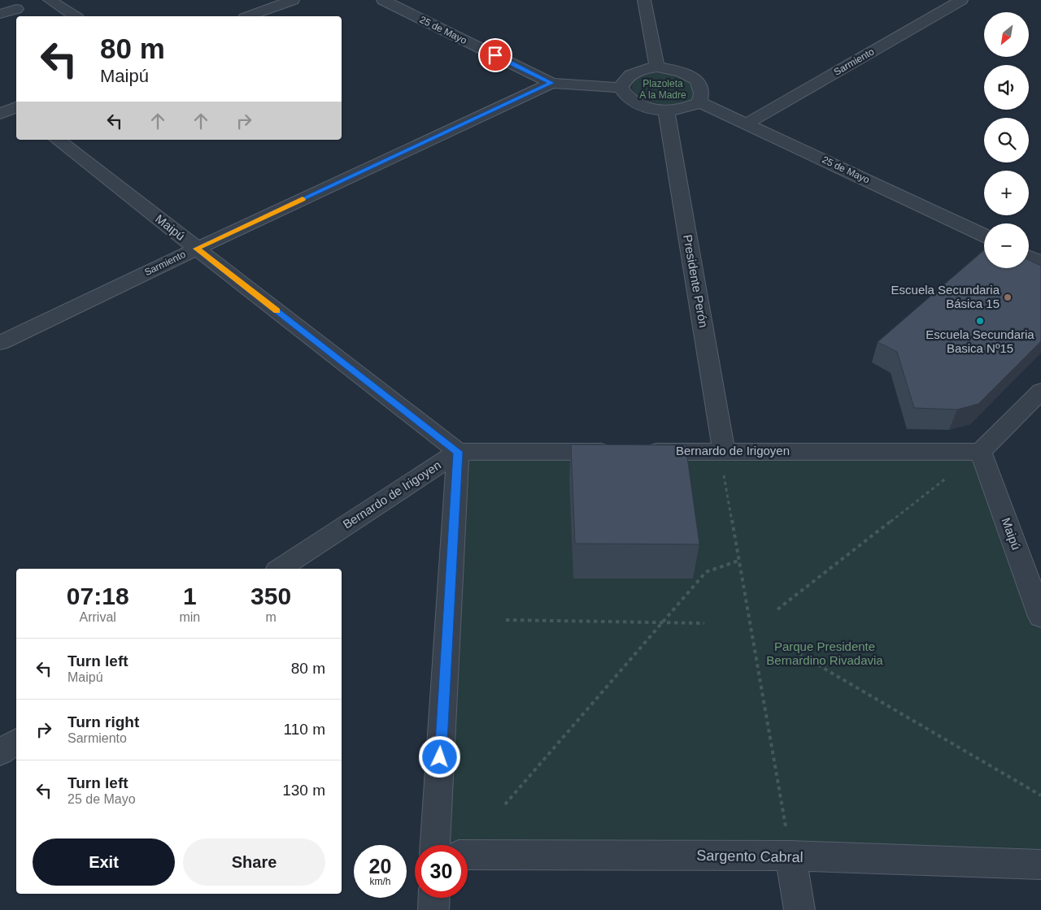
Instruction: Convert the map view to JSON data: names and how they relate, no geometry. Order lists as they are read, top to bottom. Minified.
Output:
{"streets":{"street":["25 de Mayo","Sarmiento","Maipú","Presidente Perón","Bernardo de Irigoyen","Sargento Cabral"]},"crossings":[["25 de Mayo","Sarmiento"],["Sarmiento","Maipú"],["Maipú","Bernardo de Irigoyen"],["Presidente Perón","Bernardo de Irigoyen"]],"parks":["Plazoleta A la Madre","Parque Presidente Bernardino Rivadavia"],"places":["Escuela Secundaria Básica 15","Escuela Secundaria Basica Nº15"],"north":"bottom left","page":{"map_buttons":["+","−"],"turn":["80 m","Maipú"],"eta":["07:18","Arrival","1","min","350","m"],"list":[{"name":"Turn left","note":"Maipú","value":"80 m"},{"name":"Turn right","note":"Sarmiento","value":"110 m"},{"name":"Turn left","note":"25 de Mayo","value":"130 m"}],"buttons":["Exit","Share"],"speed":"20 km/h","limit":"30"}}
